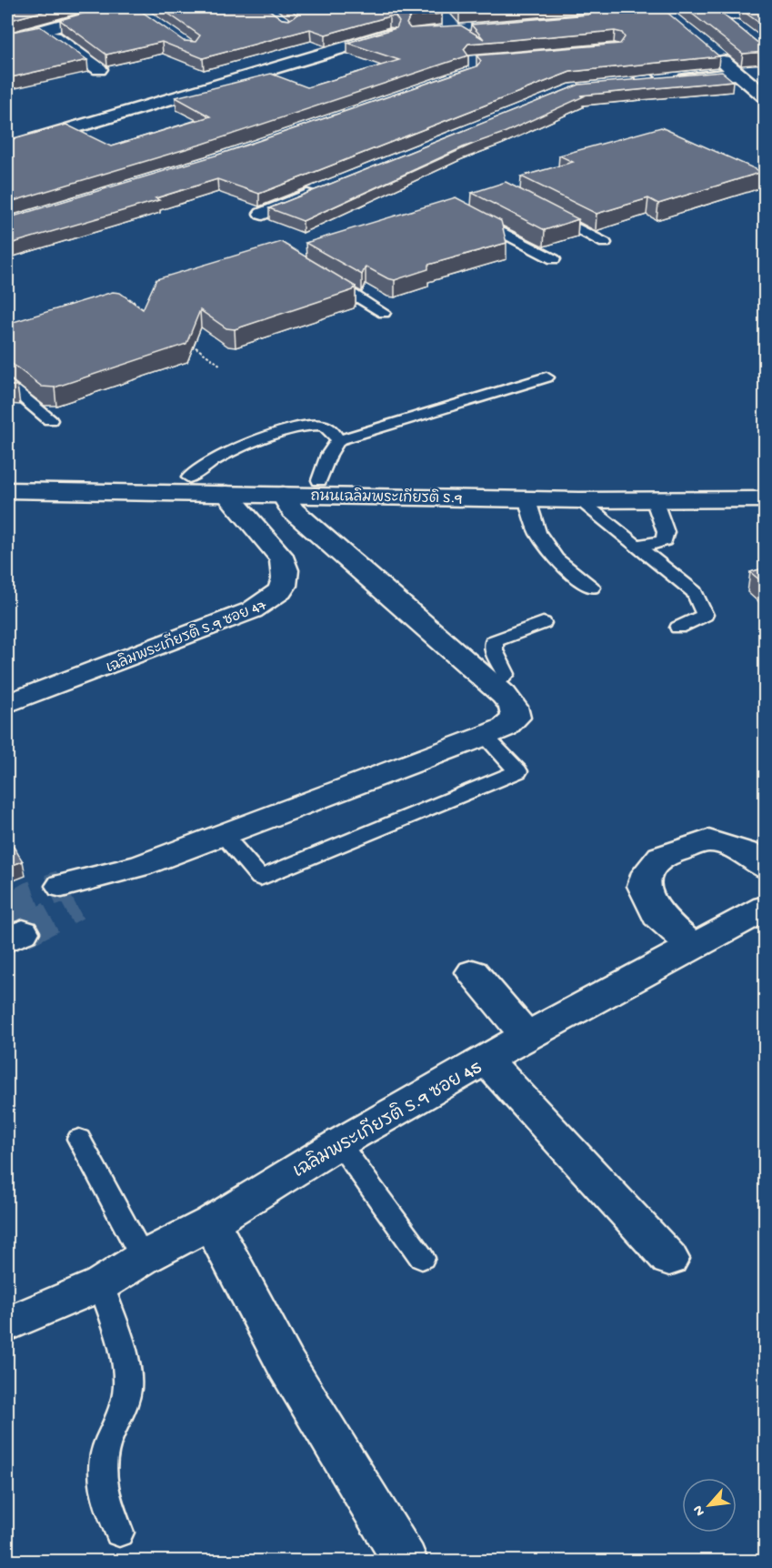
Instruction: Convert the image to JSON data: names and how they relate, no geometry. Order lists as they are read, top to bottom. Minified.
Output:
{"streets":{"street":["ถนนเฉลิมพระเกียรติ ร.9","เฉลิมพระเกียรติ ร.9 ซอย 47","เฉลิมพระเกียรติ ร.9 ซอย 45"]},"crossings":[["ถนนเฉลิมพระเกียรติ ร.9","เฉลิมพระเกียรติ ร.9 ซอย 47"]],"north":"bottom left"}
